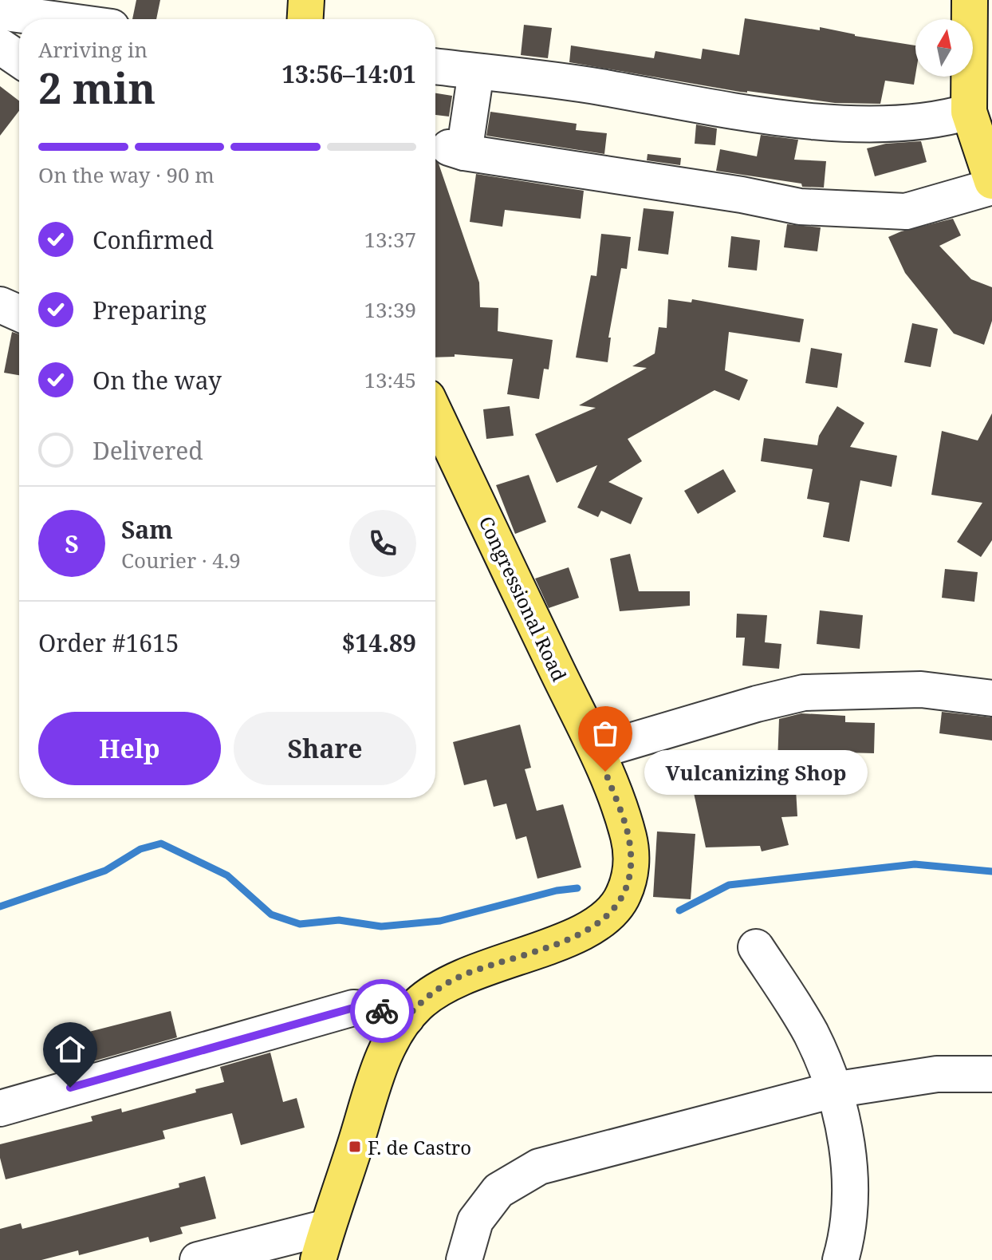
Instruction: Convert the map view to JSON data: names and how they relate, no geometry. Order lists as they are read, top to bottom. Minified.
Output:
{"streets":{"main road":["Congressional Road"]},"places":{"other":["Vulcanizing Shop"],"transit":["F. de Castro"]},"north":"top","page":{"heading":["2 min","Arriving in","13:56–14:01"],"panel":["Sam","Courier · 4.9","Order #1615","$14.89"],"bar":"On the way · 90 m","list":[["Confirmed","13:37"],["Preparing","13:39"],["On the way","13:45"],"Delivered"],"round":"S","buttons":["Help","Share"],"bubble":"Vulcanizing Shop"}}
